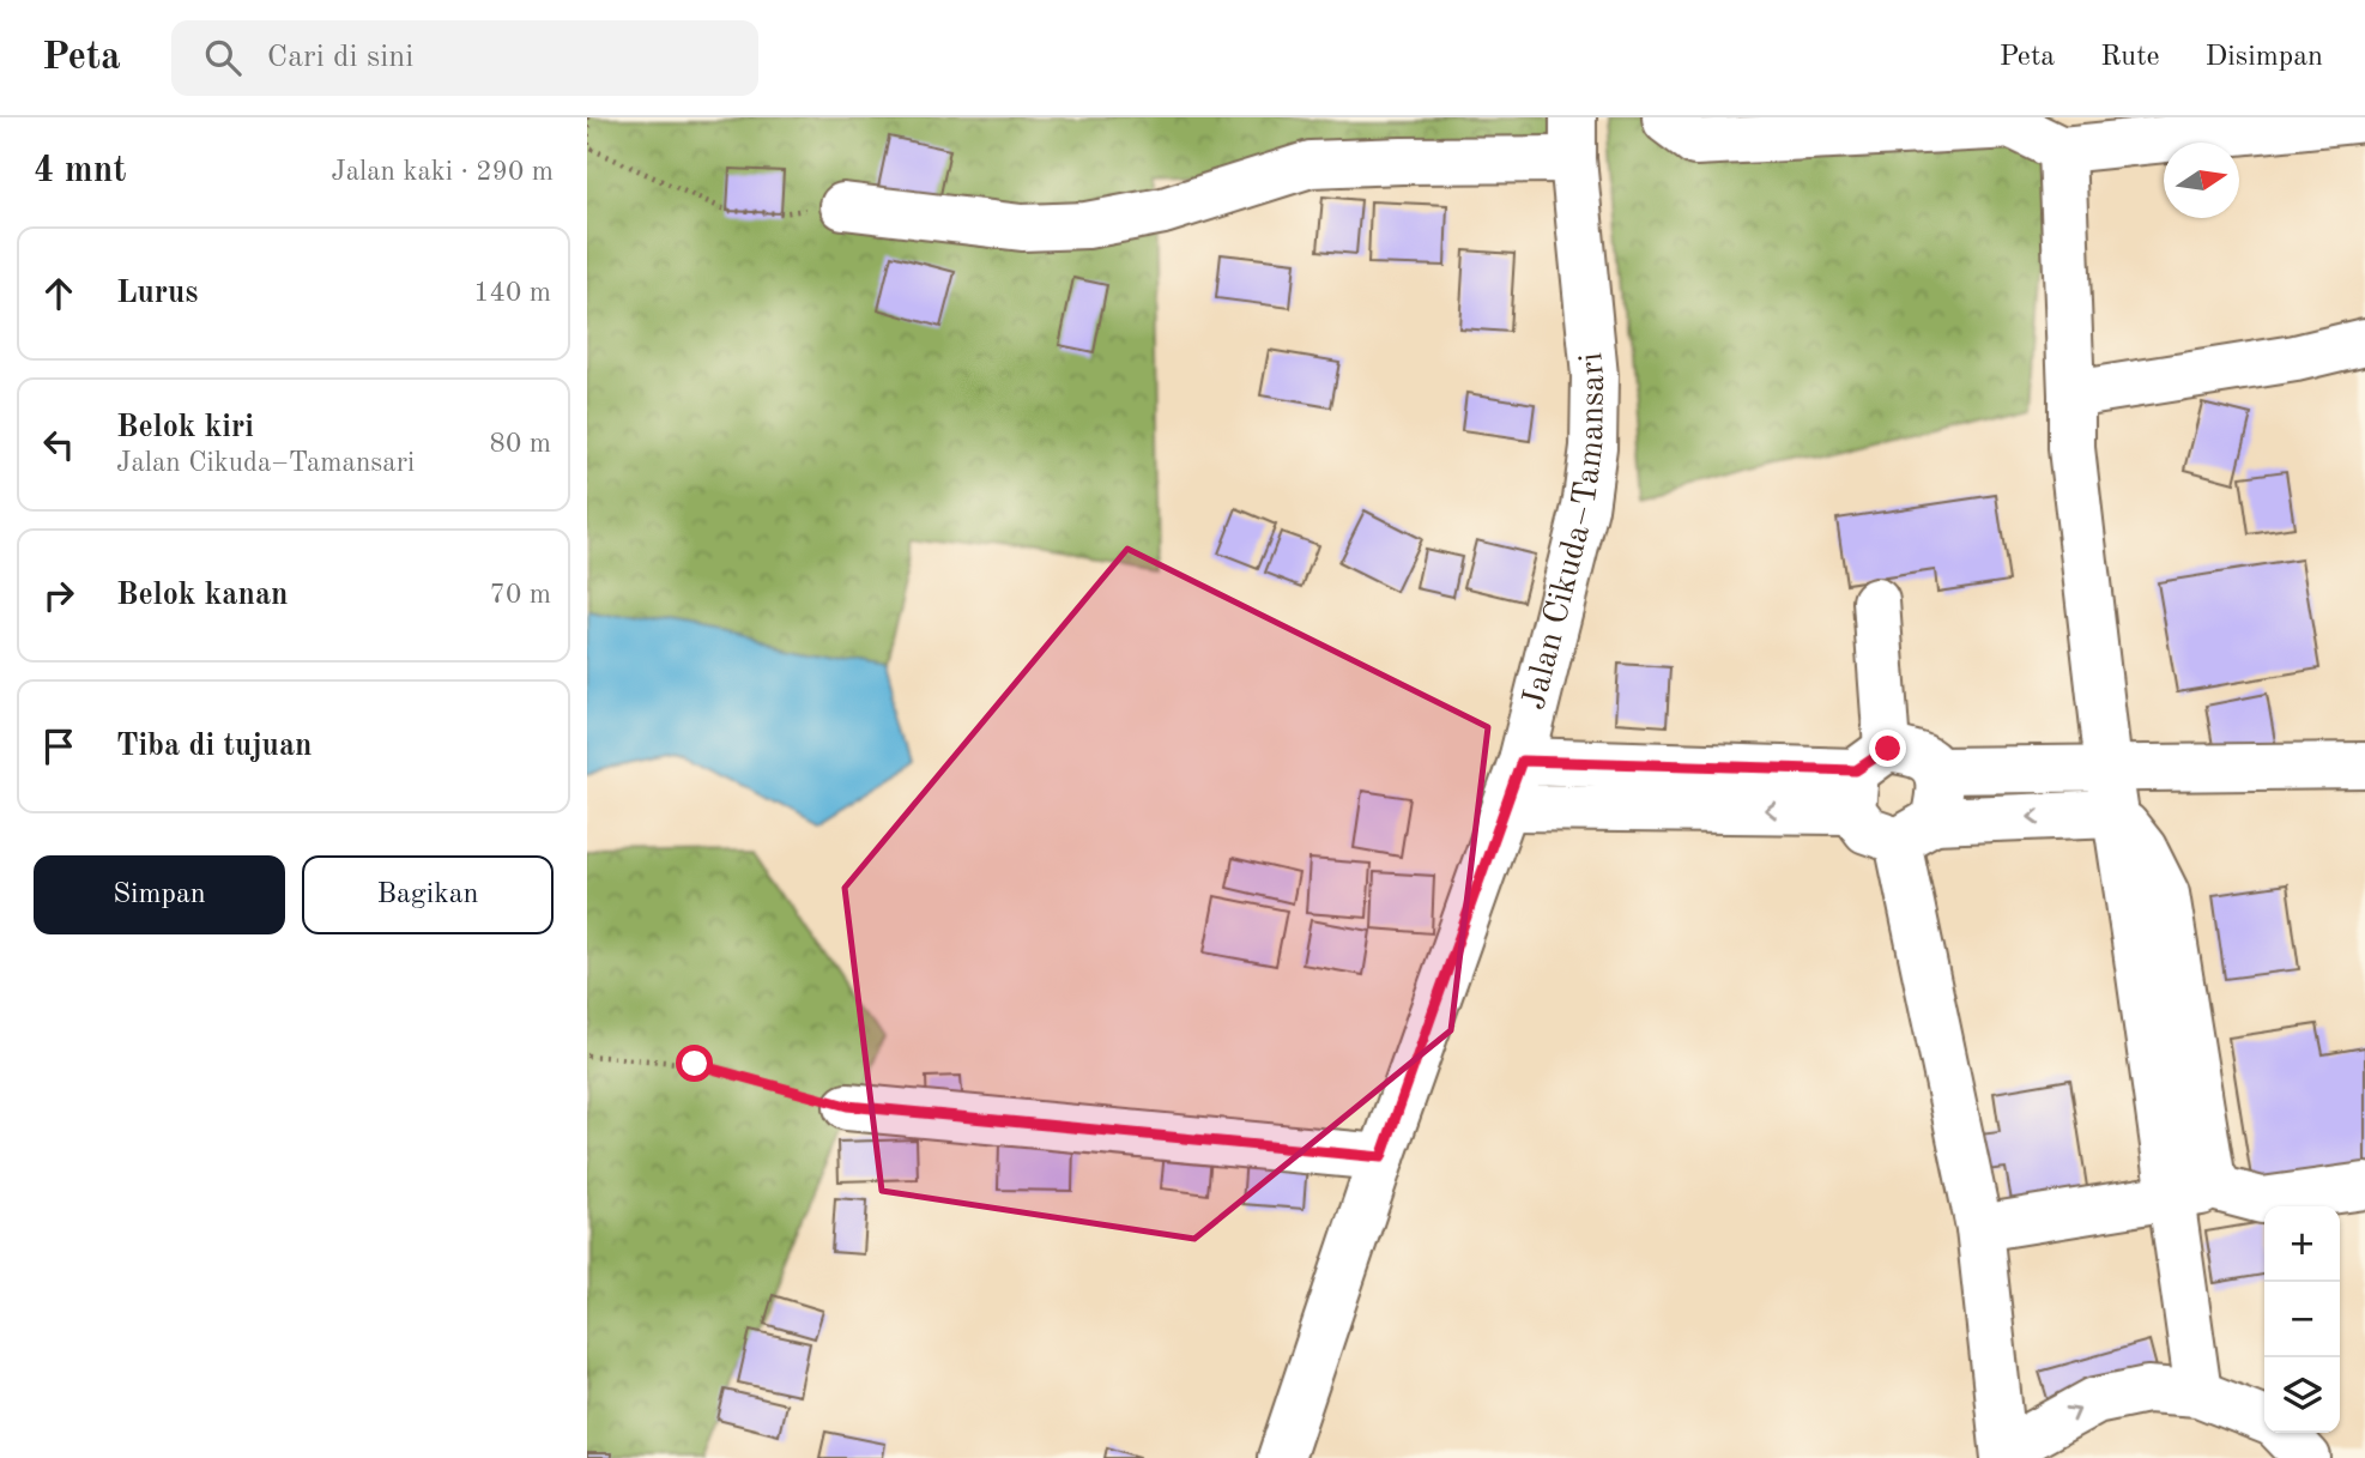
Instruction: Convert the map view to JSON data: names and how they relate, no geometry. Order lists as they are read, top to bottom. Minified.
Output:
{"streets":{"street":["Jalan Cikuda–Tamansari"]},"north":"right","page":{"header":"Peta","search":"Cari di sini","nav":["Peta","Rute","Disimpan"],"heading":["4 mnt","Jalan kaki · 290 m"],"list":[["Lurus","140 m"],["Belok kiri","Jalan Cikuda–Tamansari","80 m"],["Belok kanan","70 m"],"Tiba di tujuan"],"buttons":["Simpan","Bagikan"],"map_buttons":["+","−"]}}
